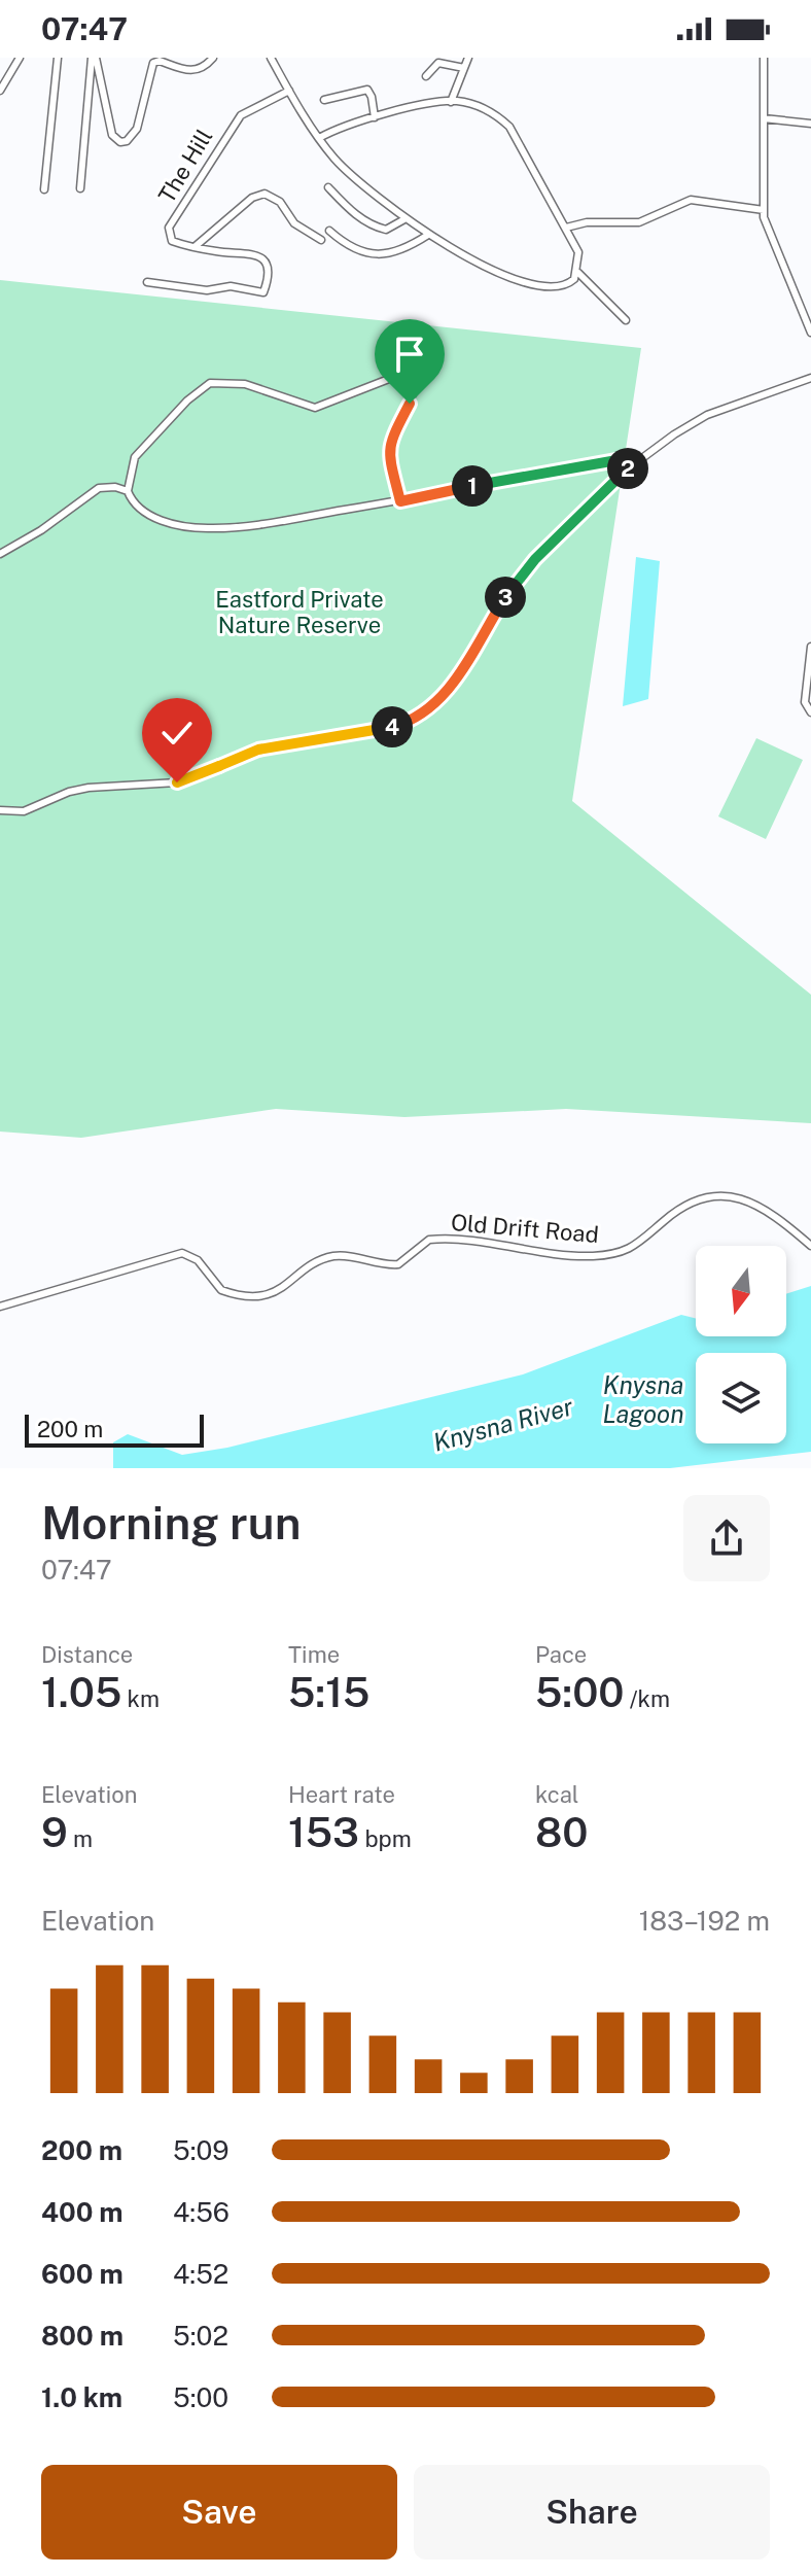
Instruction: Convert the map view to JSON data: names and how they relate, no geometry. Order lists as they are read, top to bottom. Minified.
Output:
{"streets":{"street":["The Hill","Old Drift Road"]},"water":["Knysna Lagoon","Knysna River"],"parks":["Eastford Private Nature Reserve"],"scale_bar":"200 m","north":"bottom","page":{"status":"07:47","pins":["2","1","3","4"],"scale":"200 m","heading":["Morning run","07:47"],"stats":[["Distance","1.05 km"],["Time","5:15"],["Pace","5:00 /km"],["Elevation","9 m"],["Heart rate","153 bpm"],["kcal","80"]],"chart":["Elevation","183–192 m"],"list":[{"name":"200 m","note":"5:09"},{"name":"400 m","note":"4:56"},{"name":"600 m","note":"4:52"},{"name":"800 m","note":"5:02"},{"name":"1.0 km","note":"5:00"}],"buttons":["Save","Share"]}}
